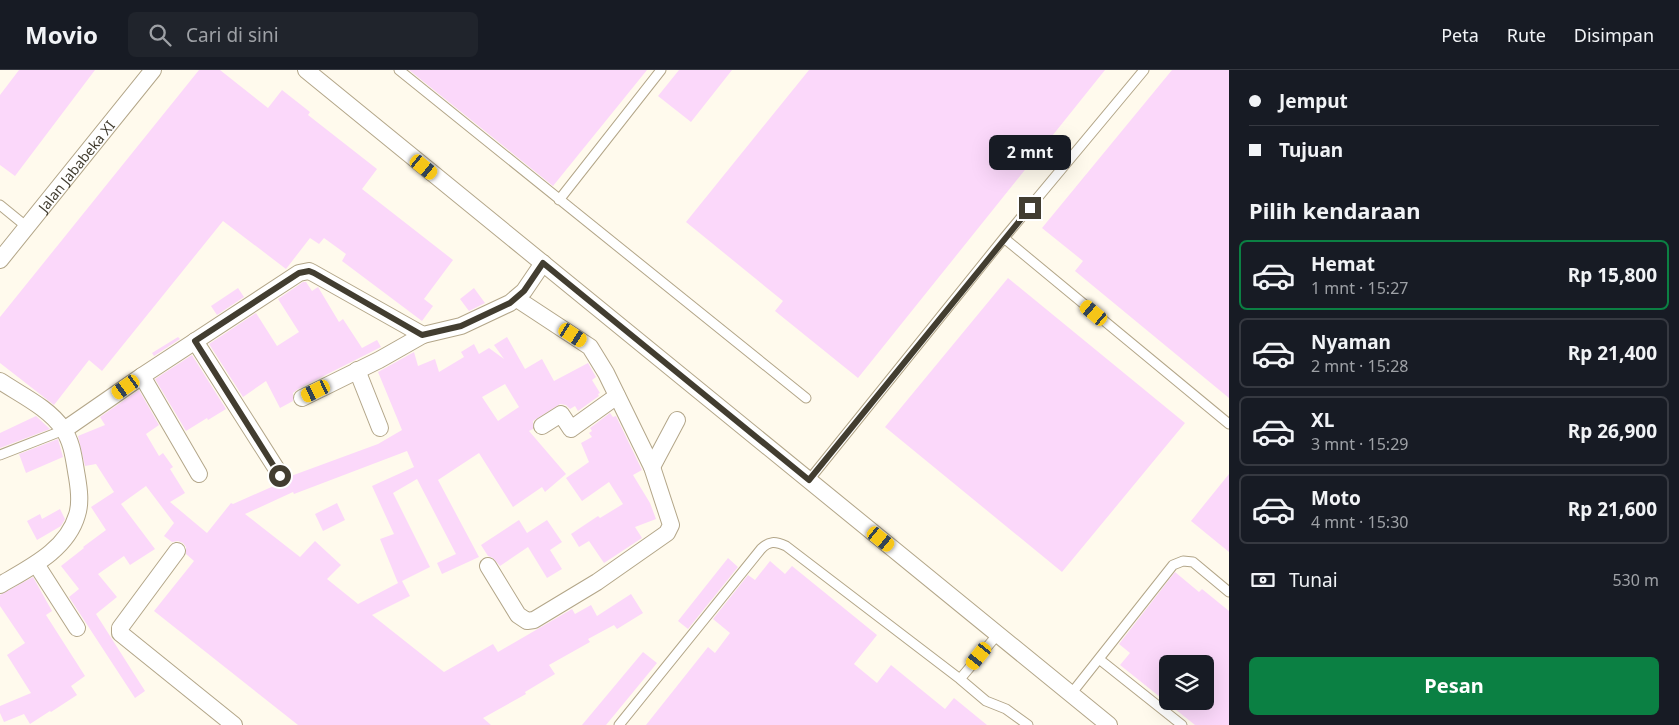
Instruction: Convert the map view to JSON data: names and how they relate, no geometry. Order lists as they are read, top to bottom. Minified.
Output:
{"streets":{"street":["Jalan Jababeka XI"]},"page":{"header":"Movio","search":"Cari di sini","nav":["Peta","Rute","Disimpan"],"banner":["Jemput","Tujuan"],"bubble":"2 mnt","heading":"Pilih kendaraan","list":[{"name":"Hemat","note":"1 mnt · 15:27","value":"Rp 15,800"},{"name":"Nyaman","note":"2 mnt · 15:28","value":"Rp 21,400"},{"name":"XL","note":"3 mnt · 15:29","value":"Rp 26,900"},{"name":"Moto","note":"4 mnt · 15:30","value":"Rp 21,600"}],"pay":["Tunai","530 m"],"buttons":"Pesan"}}
